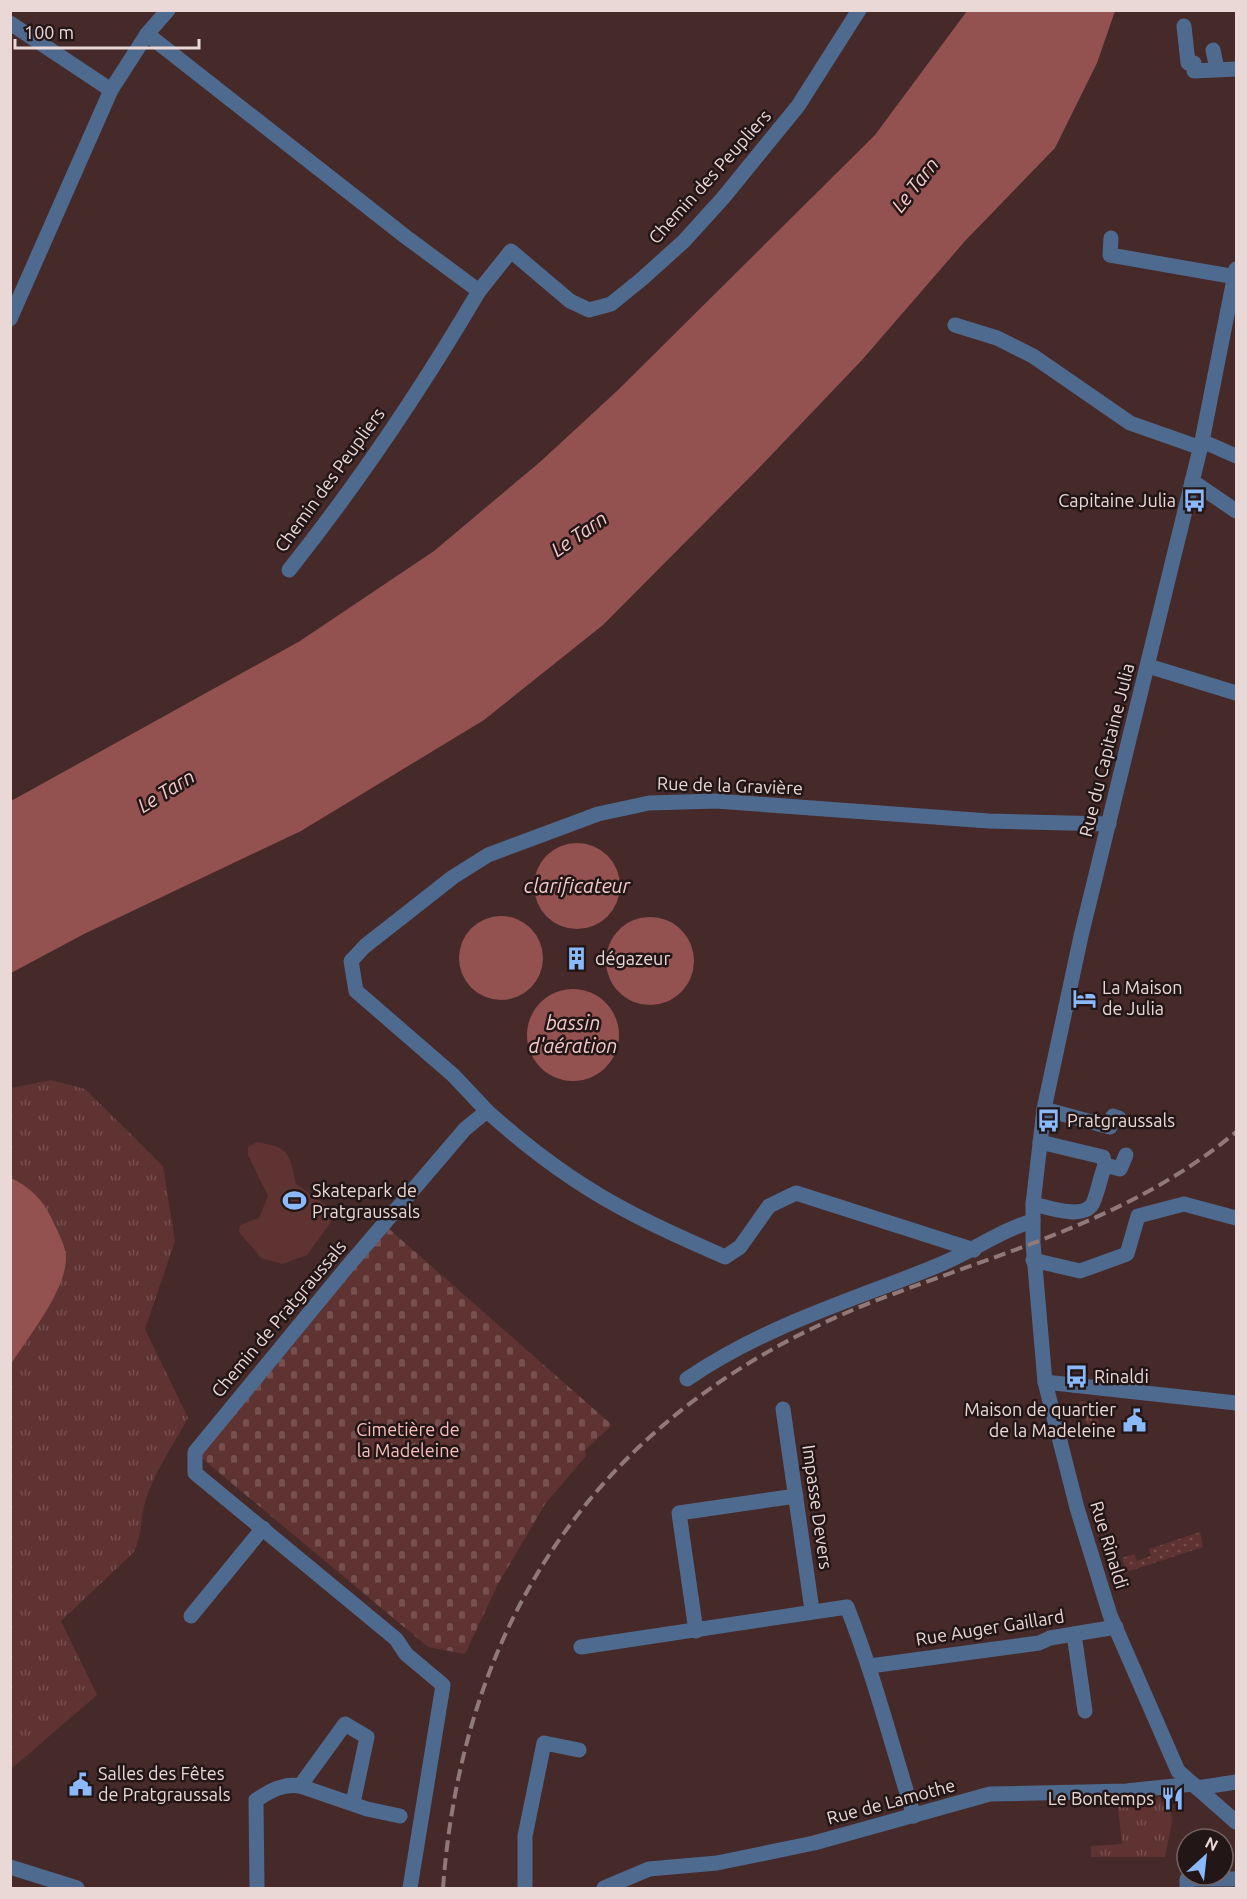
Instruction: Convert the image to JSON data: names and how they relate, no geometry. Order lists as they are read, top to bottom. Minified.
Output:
{"streets":{"street":["Chemin des Peupliers","Rue du Capitaine Julia","Rue de la Gravière","Chemin de Pratgraussals","Impasse Devers","Rue Rinaldi","Rue Auger Gaillard","Rue de Lamothe"]},"crossings":[["Rue du Capitaine Julia","Rue de la Gravière"],["Rue du Capitaine Julia","Rue Rinaldi"],["Rue de la Gravière","Chemin de Pratgraussals"],["Rue Rinaldi","Rue Auger Gaillard"],["Rue Rinaldi","Rue de Lamothe"]],"water":["Le Tarn","clarificateur","bassin d'aération"],"parks":["Cimetière de la Madeleine"],"places":{"bus stop":["Capitaine Julia","Pratgraussals","Rinaldi"],"building":["dégazeur"],"hotel":["La Maison de Julia"],"sports":["Skatepark de Pratgraussals"],"public building":["Maison de quartier de la Madeleine","Salles des Fêtes de Pratgraussals"],"restaurant":["Le Bontemps"]},"scale_bar":"100 m","north":"top right"}
